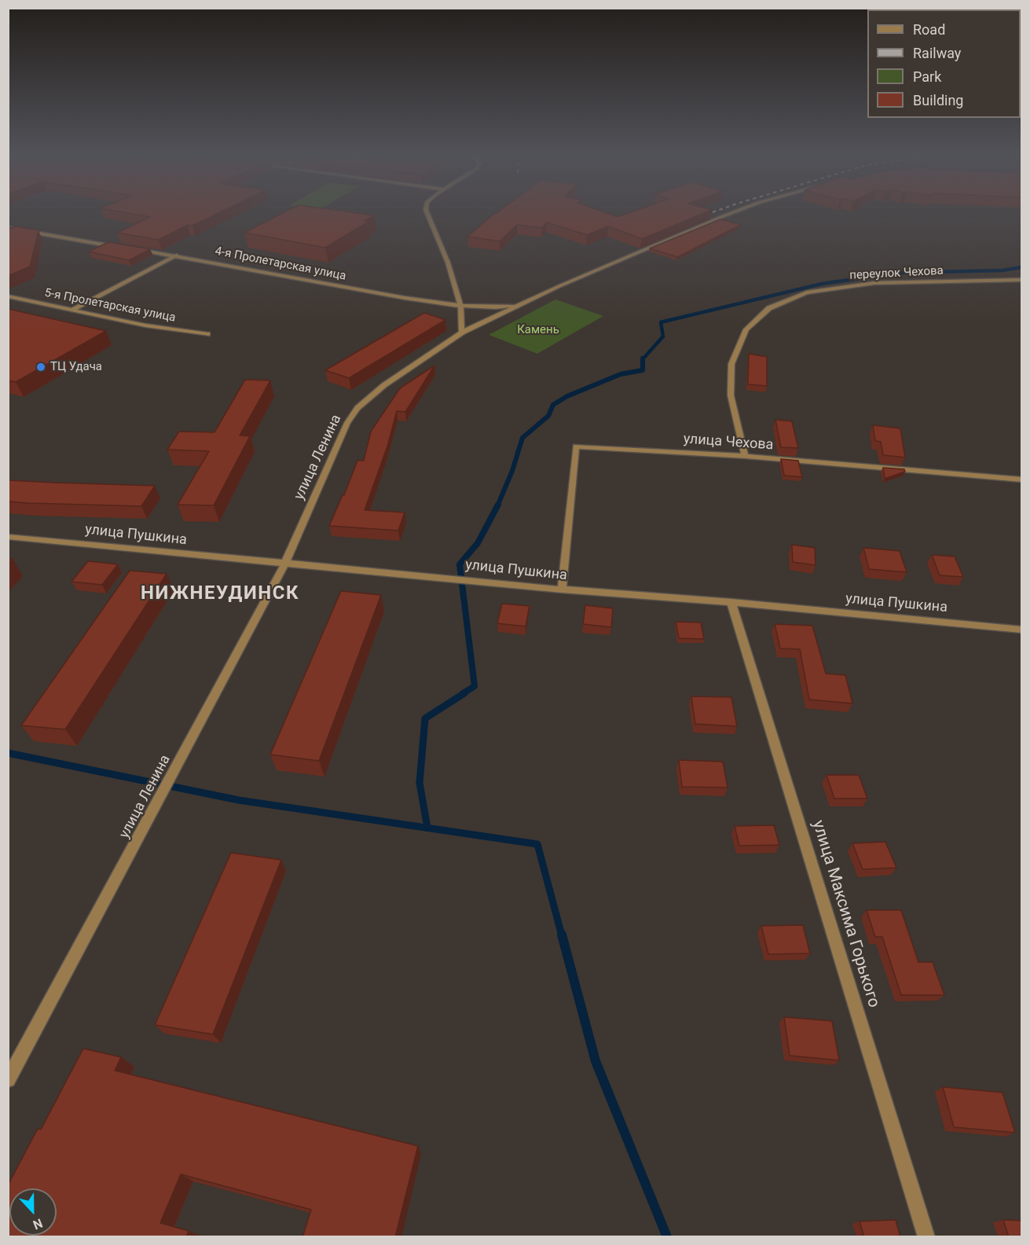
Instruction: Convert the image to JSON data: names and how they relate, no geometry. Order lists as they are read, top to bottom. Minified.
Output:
{"streets":{"street":["4-я Пролетарская улица","переулок Чехова","5-я Пролетарская улица","улица Чехова","улица Ленина","улица Пушкина","улица Максима Горького"]},"crossings":[["4-я Пролетарская улица","улица Ленина"],["переулок Чехова","улица Чехова"],["улица Чехова","улица Пушкина"],["улица Ленина","улица Пушкина"],["улица Пушкина","улица Максима Горького"]],"districts":["НИЖНЕУДИНСК"],"parks":["Камень"],"places":["ТЦ Удача"],"legend":["Road","Railway","Park","Building"],"north":"bottom"}
